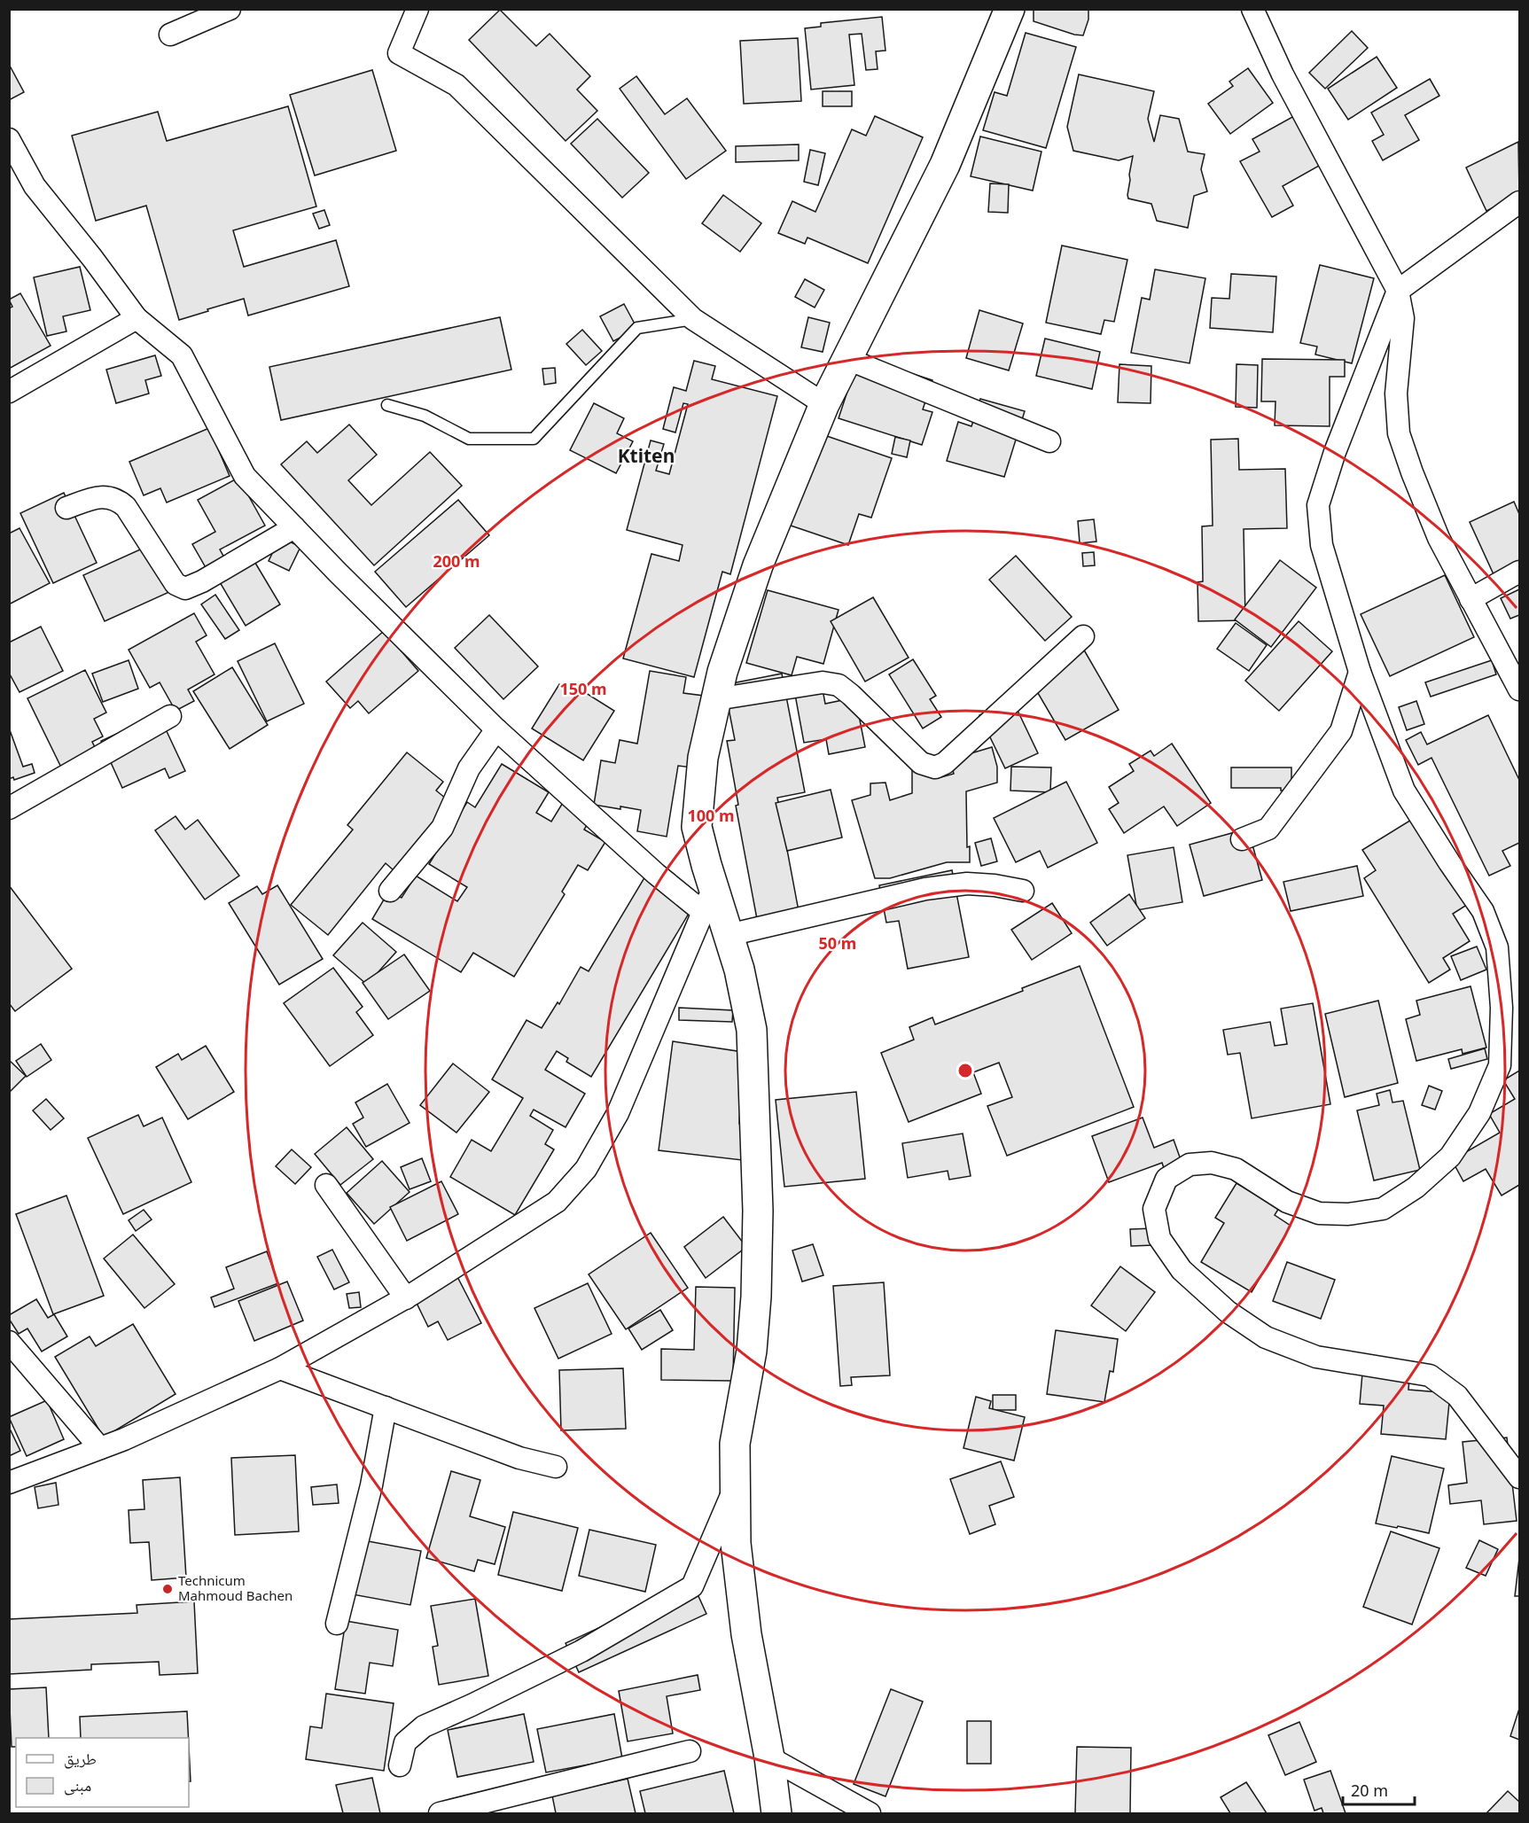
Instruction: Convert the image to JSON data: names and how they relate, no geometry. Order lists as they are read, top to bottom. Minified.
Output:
{"districts":["Ktiten"],"places":["Technicum Mahmoud Bachen"],"legend":["طريق","مبنى"],"scale_bar":"20 m","rings":["200 m","150 m","100 m","50 m"]}
